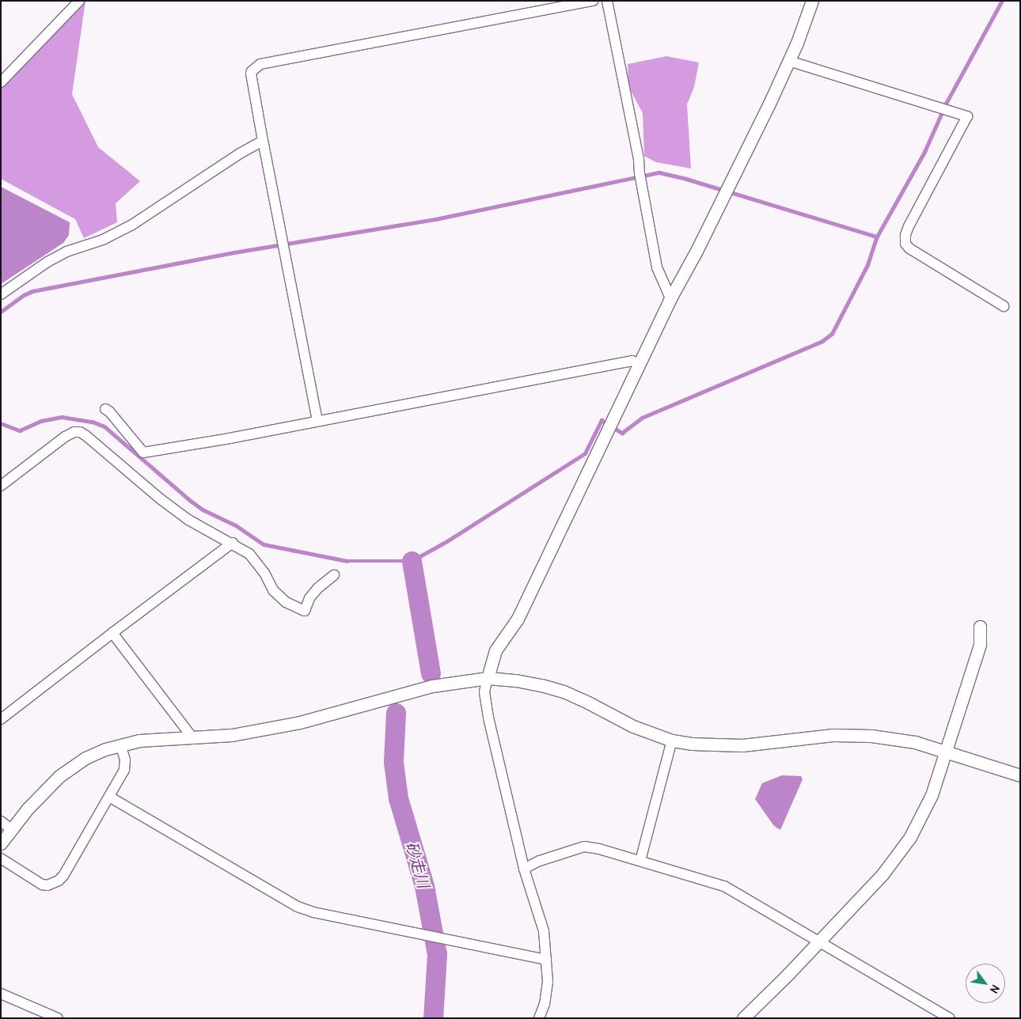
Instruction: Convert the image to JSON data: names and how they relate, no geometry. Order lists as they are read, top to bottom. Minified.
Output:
{"water":["砂走川"],"north":"bottom right"}
